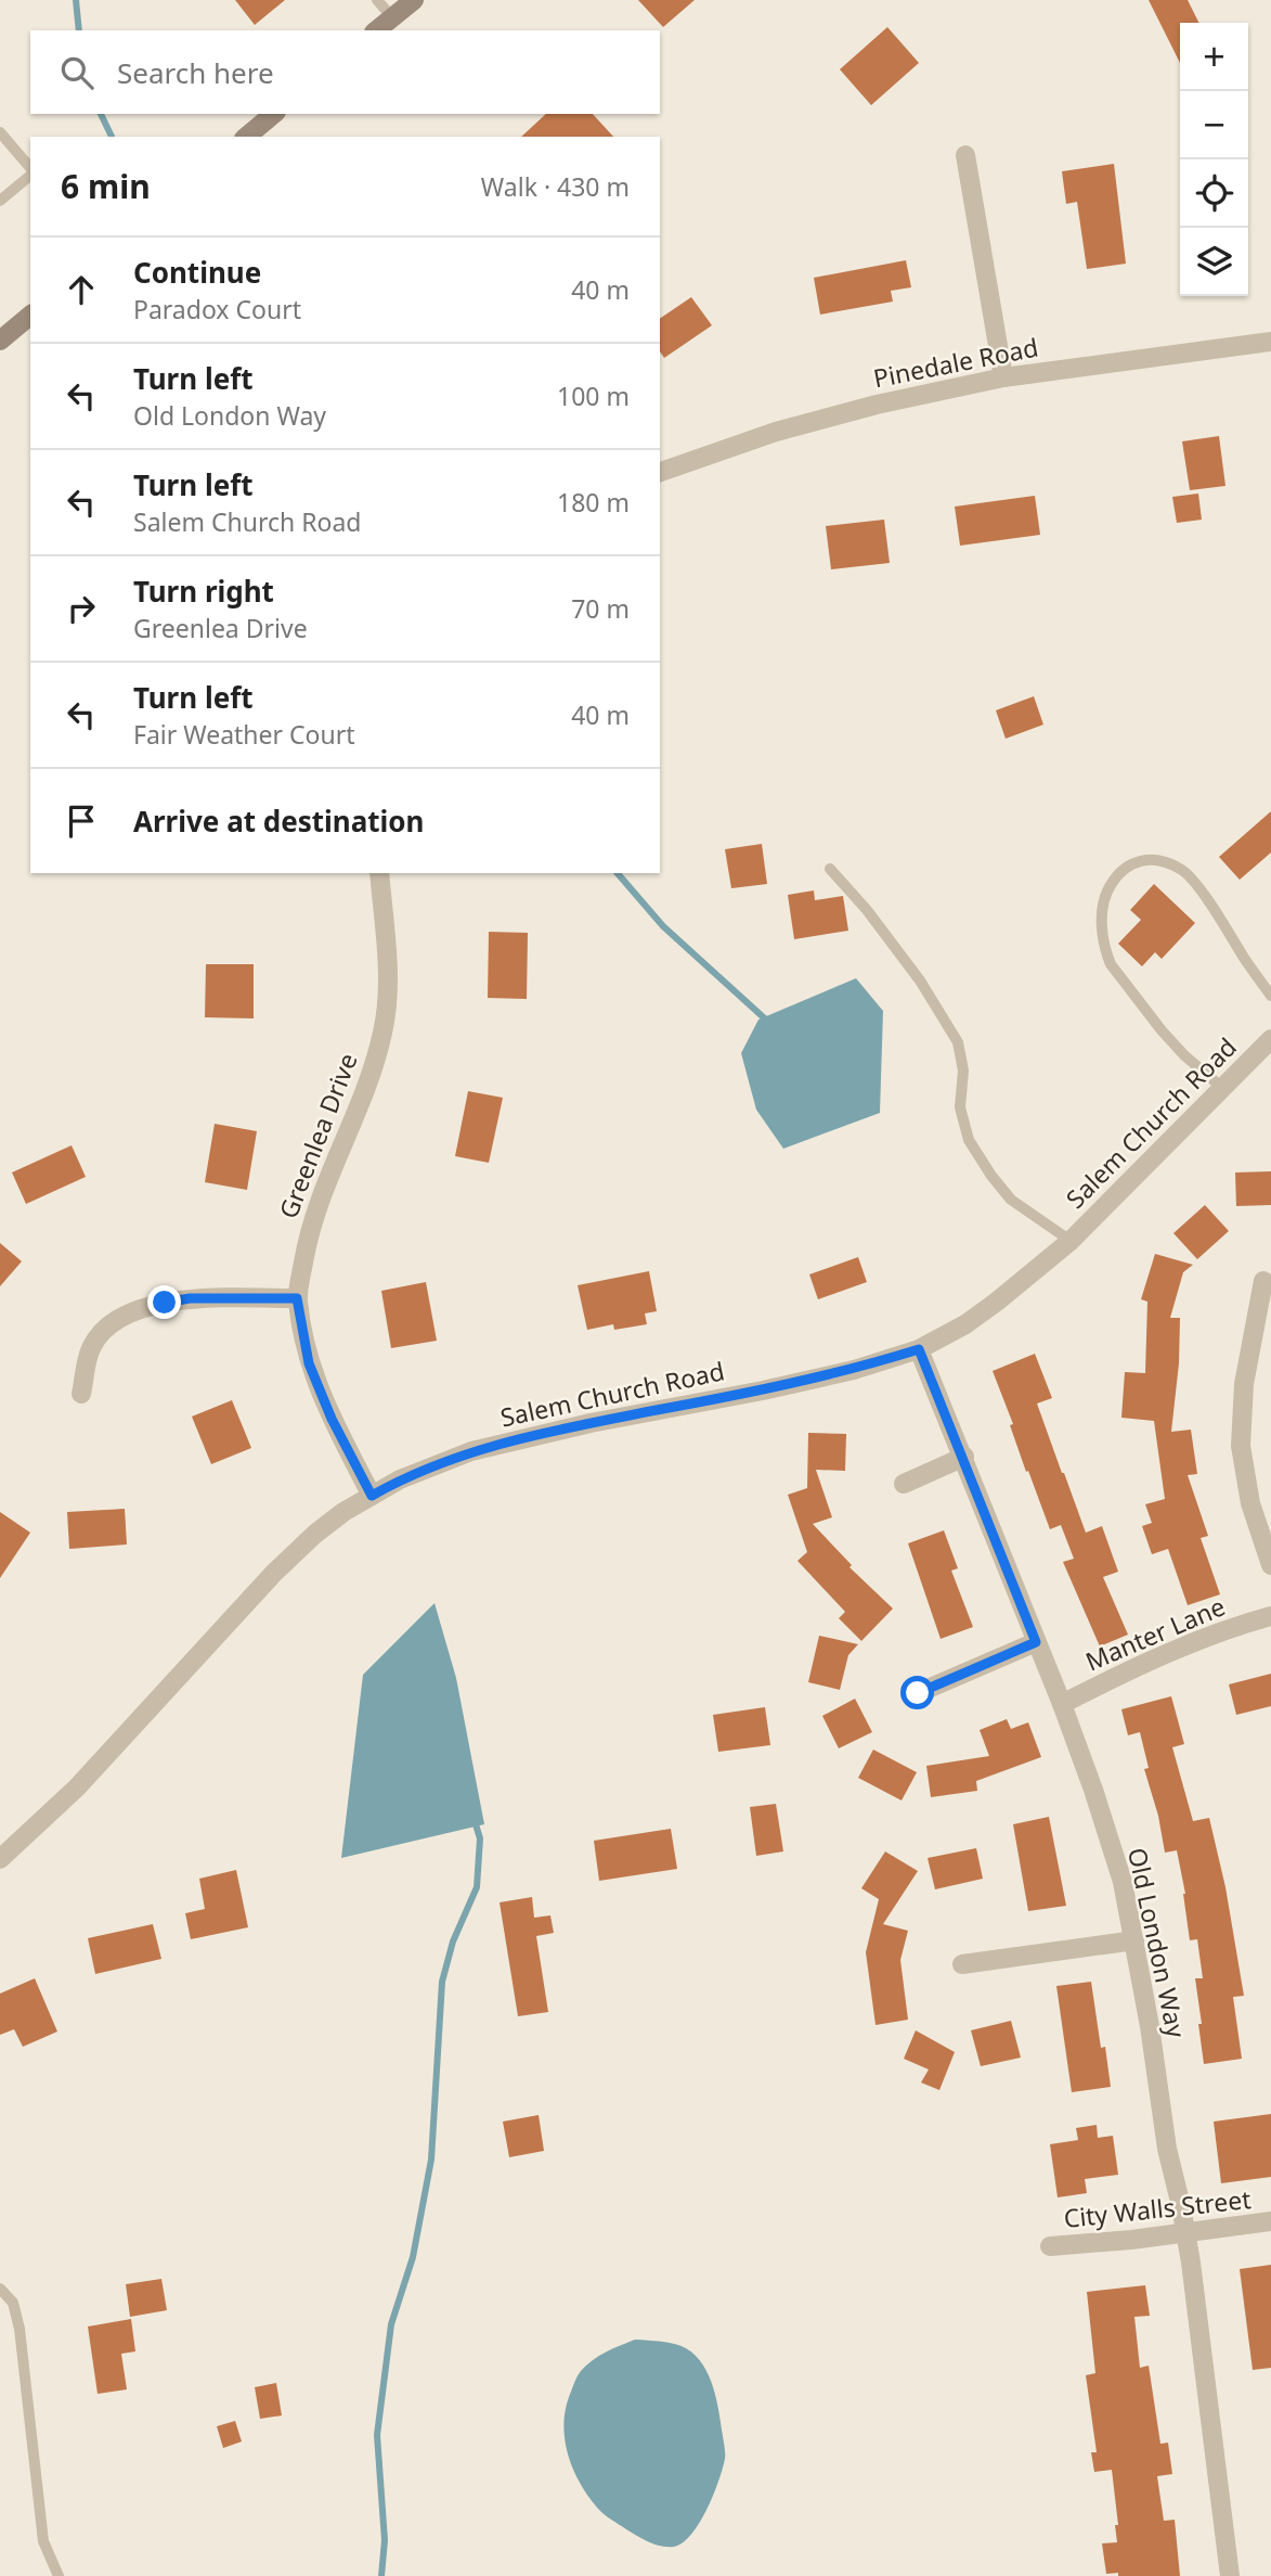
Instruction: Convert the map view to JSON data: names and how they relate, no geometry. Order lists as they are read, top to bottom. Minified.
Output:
{"streets":{"street":["Pinedale Road","Salem Church Road","Greenlea Drive","Manter Lane","Old London Way","City Walls Street"]},"crossings":[["Salem Church Road","Greenlea Drive"],["Salem Church Road","Old London Way"],["Manter Lane","Old London Way"],["Old London Way","City Walls Street"]],"page":{"map_buttons":["+","−"],"search":"Search here","heading":["6 min","Walk · 430 m"],"list":[["Continue","Paradox Court","40 m"],["Turn left","Old London Way","100 m"],["Turn left","Salem Church Road","180 m"],["Turn right","Greenlea Drive","70 m"],["Turn left","Fair Weather Court","40 m"],"Arrive at destination"]}}
